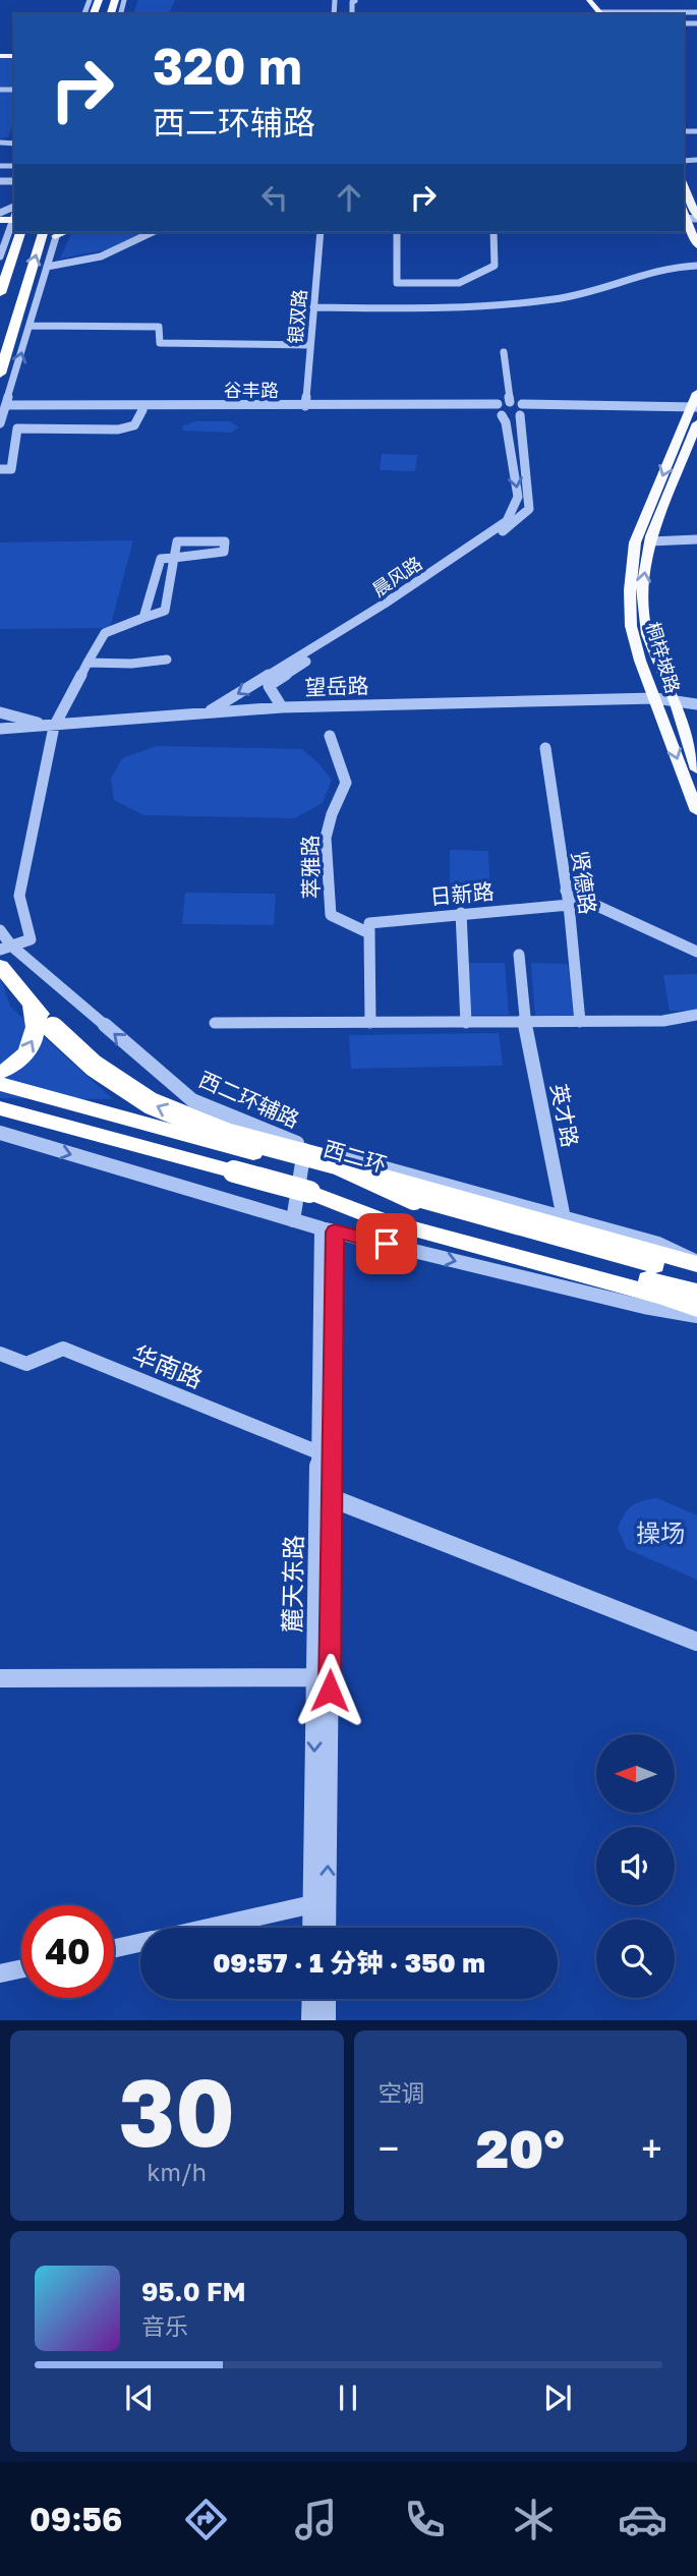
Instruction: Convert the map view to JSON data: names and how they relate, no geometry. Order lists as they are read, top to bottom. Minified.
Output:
{"streets":{"highway":["西二环"],"main road":["桐梓坡路"],"street":["银双路","谷丰路","晨风路","望岳路","萃雅路","贤德路","日新路","西二环辅路","英才路","华南路","麓天东路"]},"crossings":[["银双路","谷丰路"],["谷丰路","晨风路"],["晨风路","望岳路"],["桐梓坡路","望岳路"],["萃雅路","日新路"],["贤德路","日新路"],["西二环辅路","英才路"],["华南路","麓天东路"]],"one_way":["晨风路"],"parks":["操场"],"north":"left","page":{"turn":["320 m","西二环辅路"],"limit":"40","trip":"09:57 · 1 分钟 · 350 m","tile":[["30","km/h"],"空调"],"heat":["−","20°","+"],"song":["95.0 FM","音乐"],"tabs":"09:56"}}
